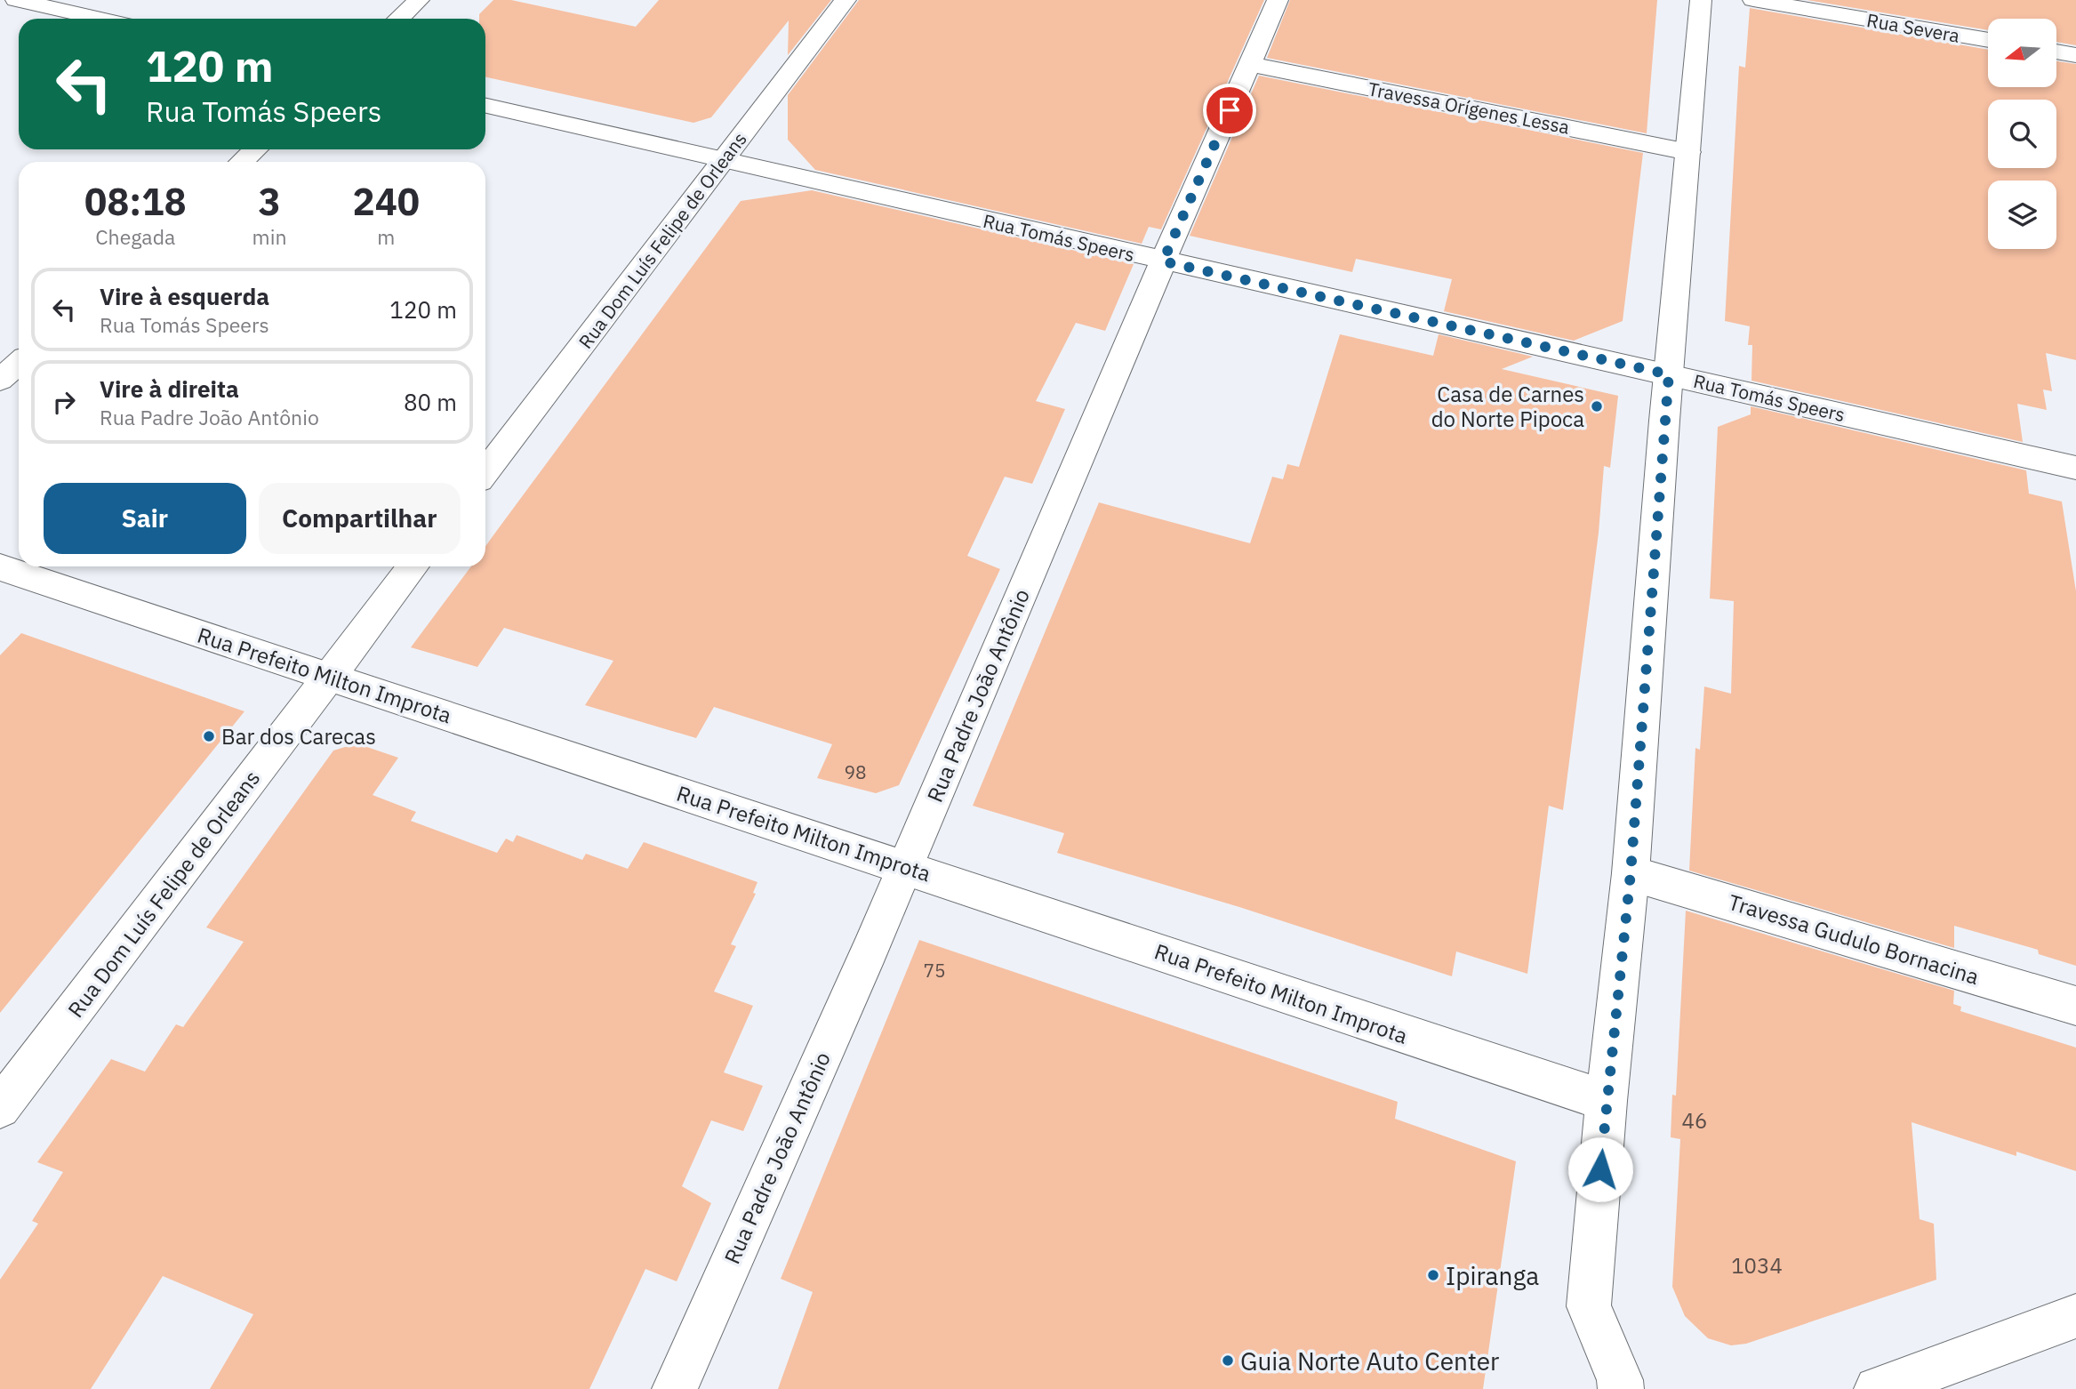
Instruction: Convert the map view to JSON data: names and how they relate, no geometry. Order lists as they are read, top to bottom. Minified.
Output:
{"streets":{"street":["Rua Severa","Travessa Orígenes Lessa","Rua Tomás Speers","Rua Dom Luís Felipe de Orleans","Rua Prefeito Milton Improta","Rua Padre João Antônio","Travessa Gudulo Bornacina"]},"crossings":[["Travessa Orígenes Lessa","Rua Padre João Antônio"],["Rua Tomás Speers","Rua Dom Luís Felipe de Orleans"],["Rua Tomás Speers","Rua Padre João Antônio"],["Rua Dom Luís Felipe de Orleans","Rua Prefeito Milton Improta"],["Rua Prefeito Milton Improta","Rua Padre João Antônio"]],"places":["Casa de Carnes do Norte Pipoca","Bar dos Carecas","Ipiranga","Guia Norte Auto Center"],"house_numbers":["98","75","46","1034"],"north":"left","page":{"turn":["120 m","Rua Tomás Speers"],"eta":["08:18","Chegada","3","min","240","m"],"list":[{"name":"Vire à esquerda","note":"Rua Tomás Speers","value":"120 m"},{"name":"Vire à direita","note":"Rua Padre João Antônio","value":"80 m"}],"buttons":["Sair","Compartilhar"]}}
